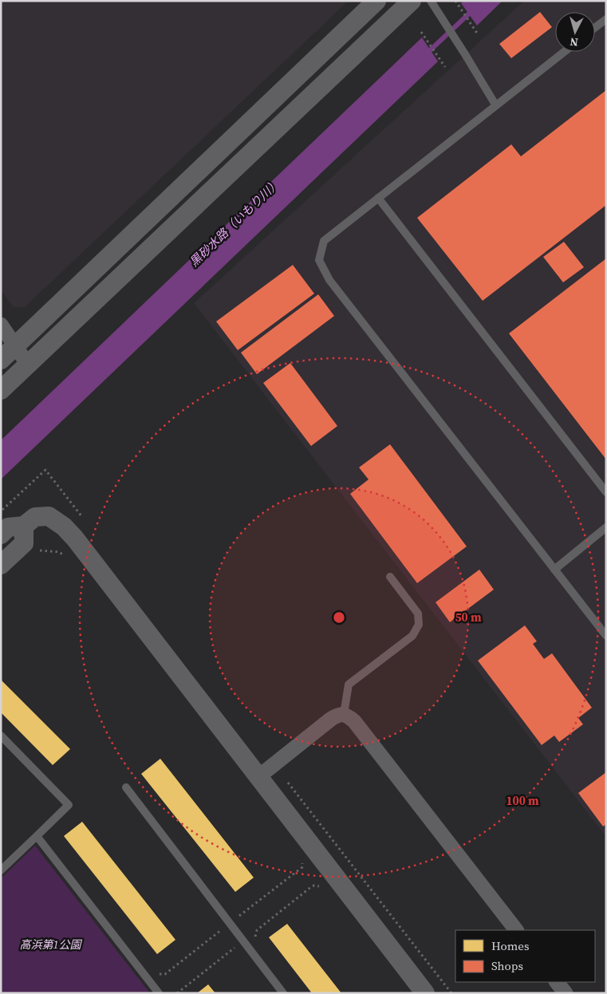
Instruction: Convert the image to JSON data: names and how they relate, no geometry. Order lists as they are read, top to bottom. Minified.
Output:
{"water":["黒砂水路（いもり川）"],"parks":["高浜第1公園"],"legend":["Homes","Shops"],"north":"bottom","rings":["50 m","100 m"]}
